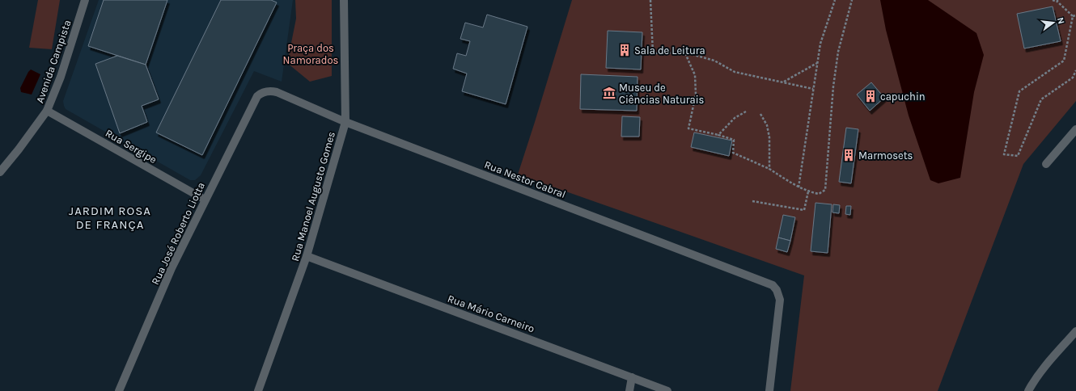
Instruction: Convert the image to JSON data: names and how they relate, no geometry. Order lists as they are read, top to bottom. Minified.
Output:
{"streets":{"street":["Avenida Campista","Rua Sergipe","Rua Nestor Cabral","Rua Manoel Augusto Gomes","Rua José Roberto Liotta","Rua Mário Carneiro"]},"crossings":[["Avenida Campista","Rua Sergipe"],["Rua Sergipe","Rua José Roberto Liotta"],["Rua Nestor Cabral","Rua Manoel Augusto Gomes"],["Rua Nestor Cabral","Rua José Roberto Liotta"],["Rua Manoel Augusto Gomes","Rua Mário Carneiro"]],"districts":["JARDIM ROSA DE FRANÇA"],"parks":["Praça dos Namorados"],"places":{"building":["Sala de Leitura","capuchin","Marmosets"],"museum":["Museu de Ciências Naturais"]},"north":"right"}
